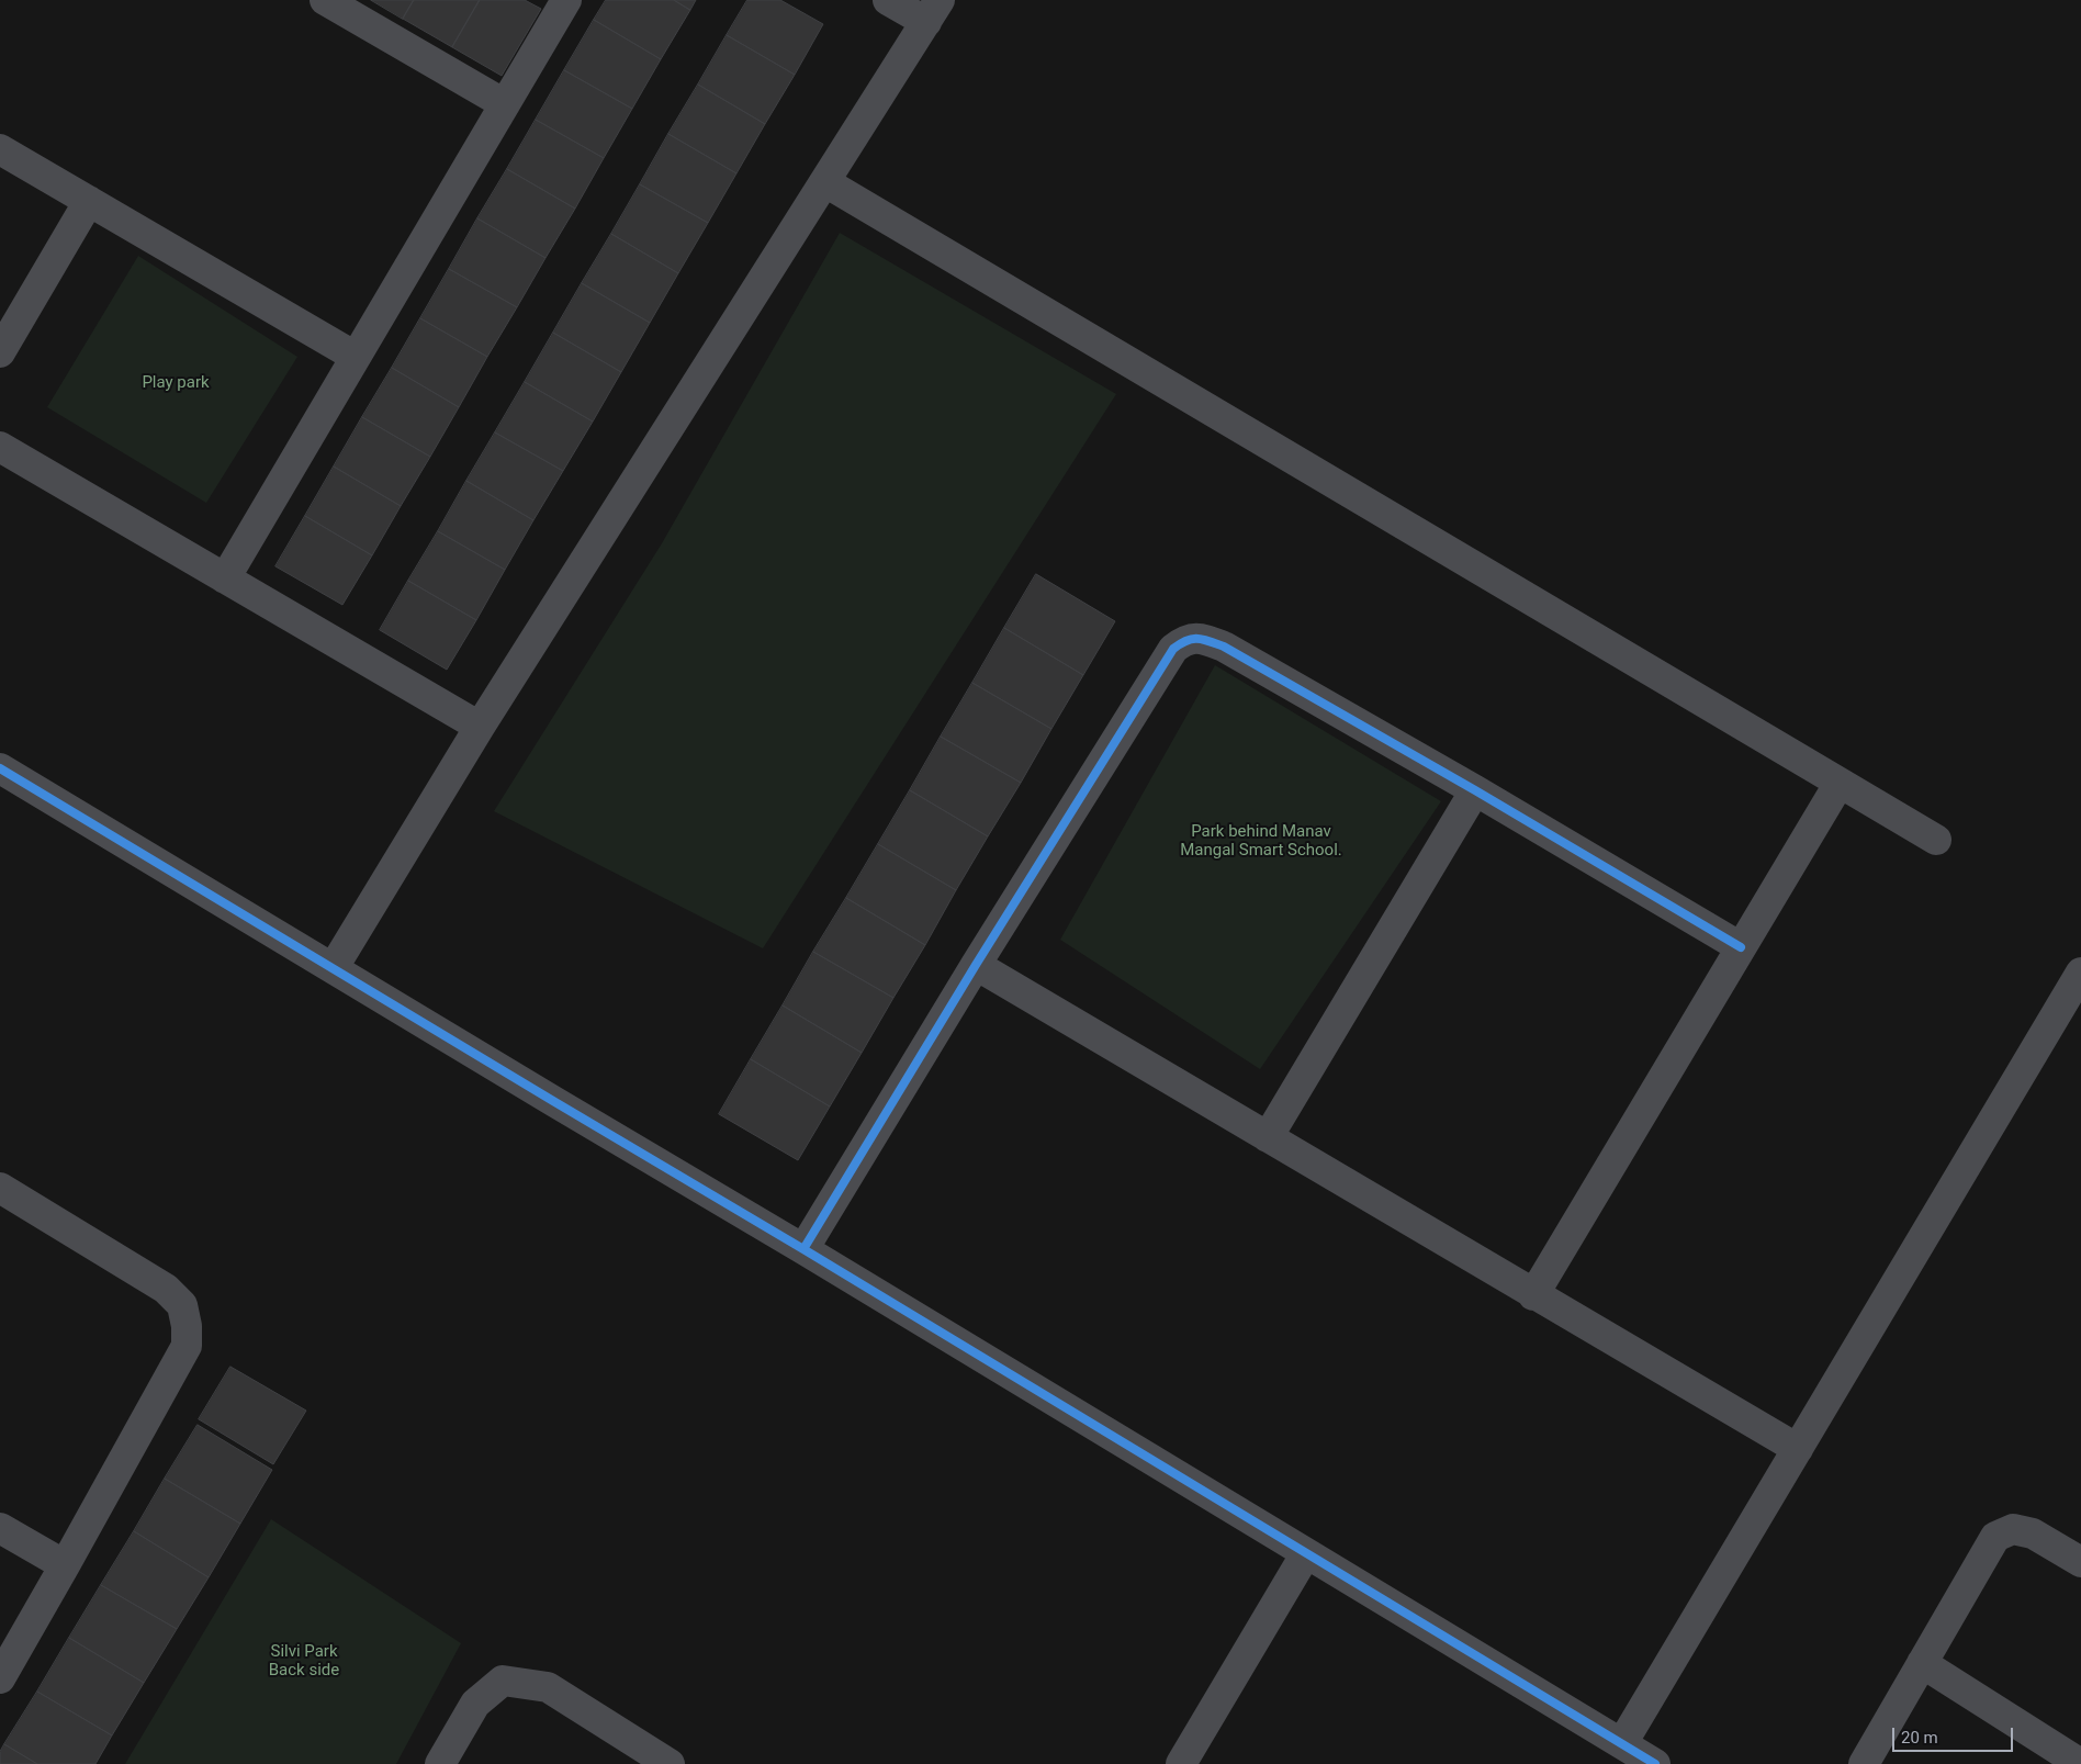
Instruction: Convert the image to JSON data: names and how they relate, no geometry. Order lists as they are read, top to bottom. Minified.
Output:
{"parks":["Play park","Park behind Manav Mangal Smart School.","Silvi Park Back side"],"scale_bar":"20 m"}
